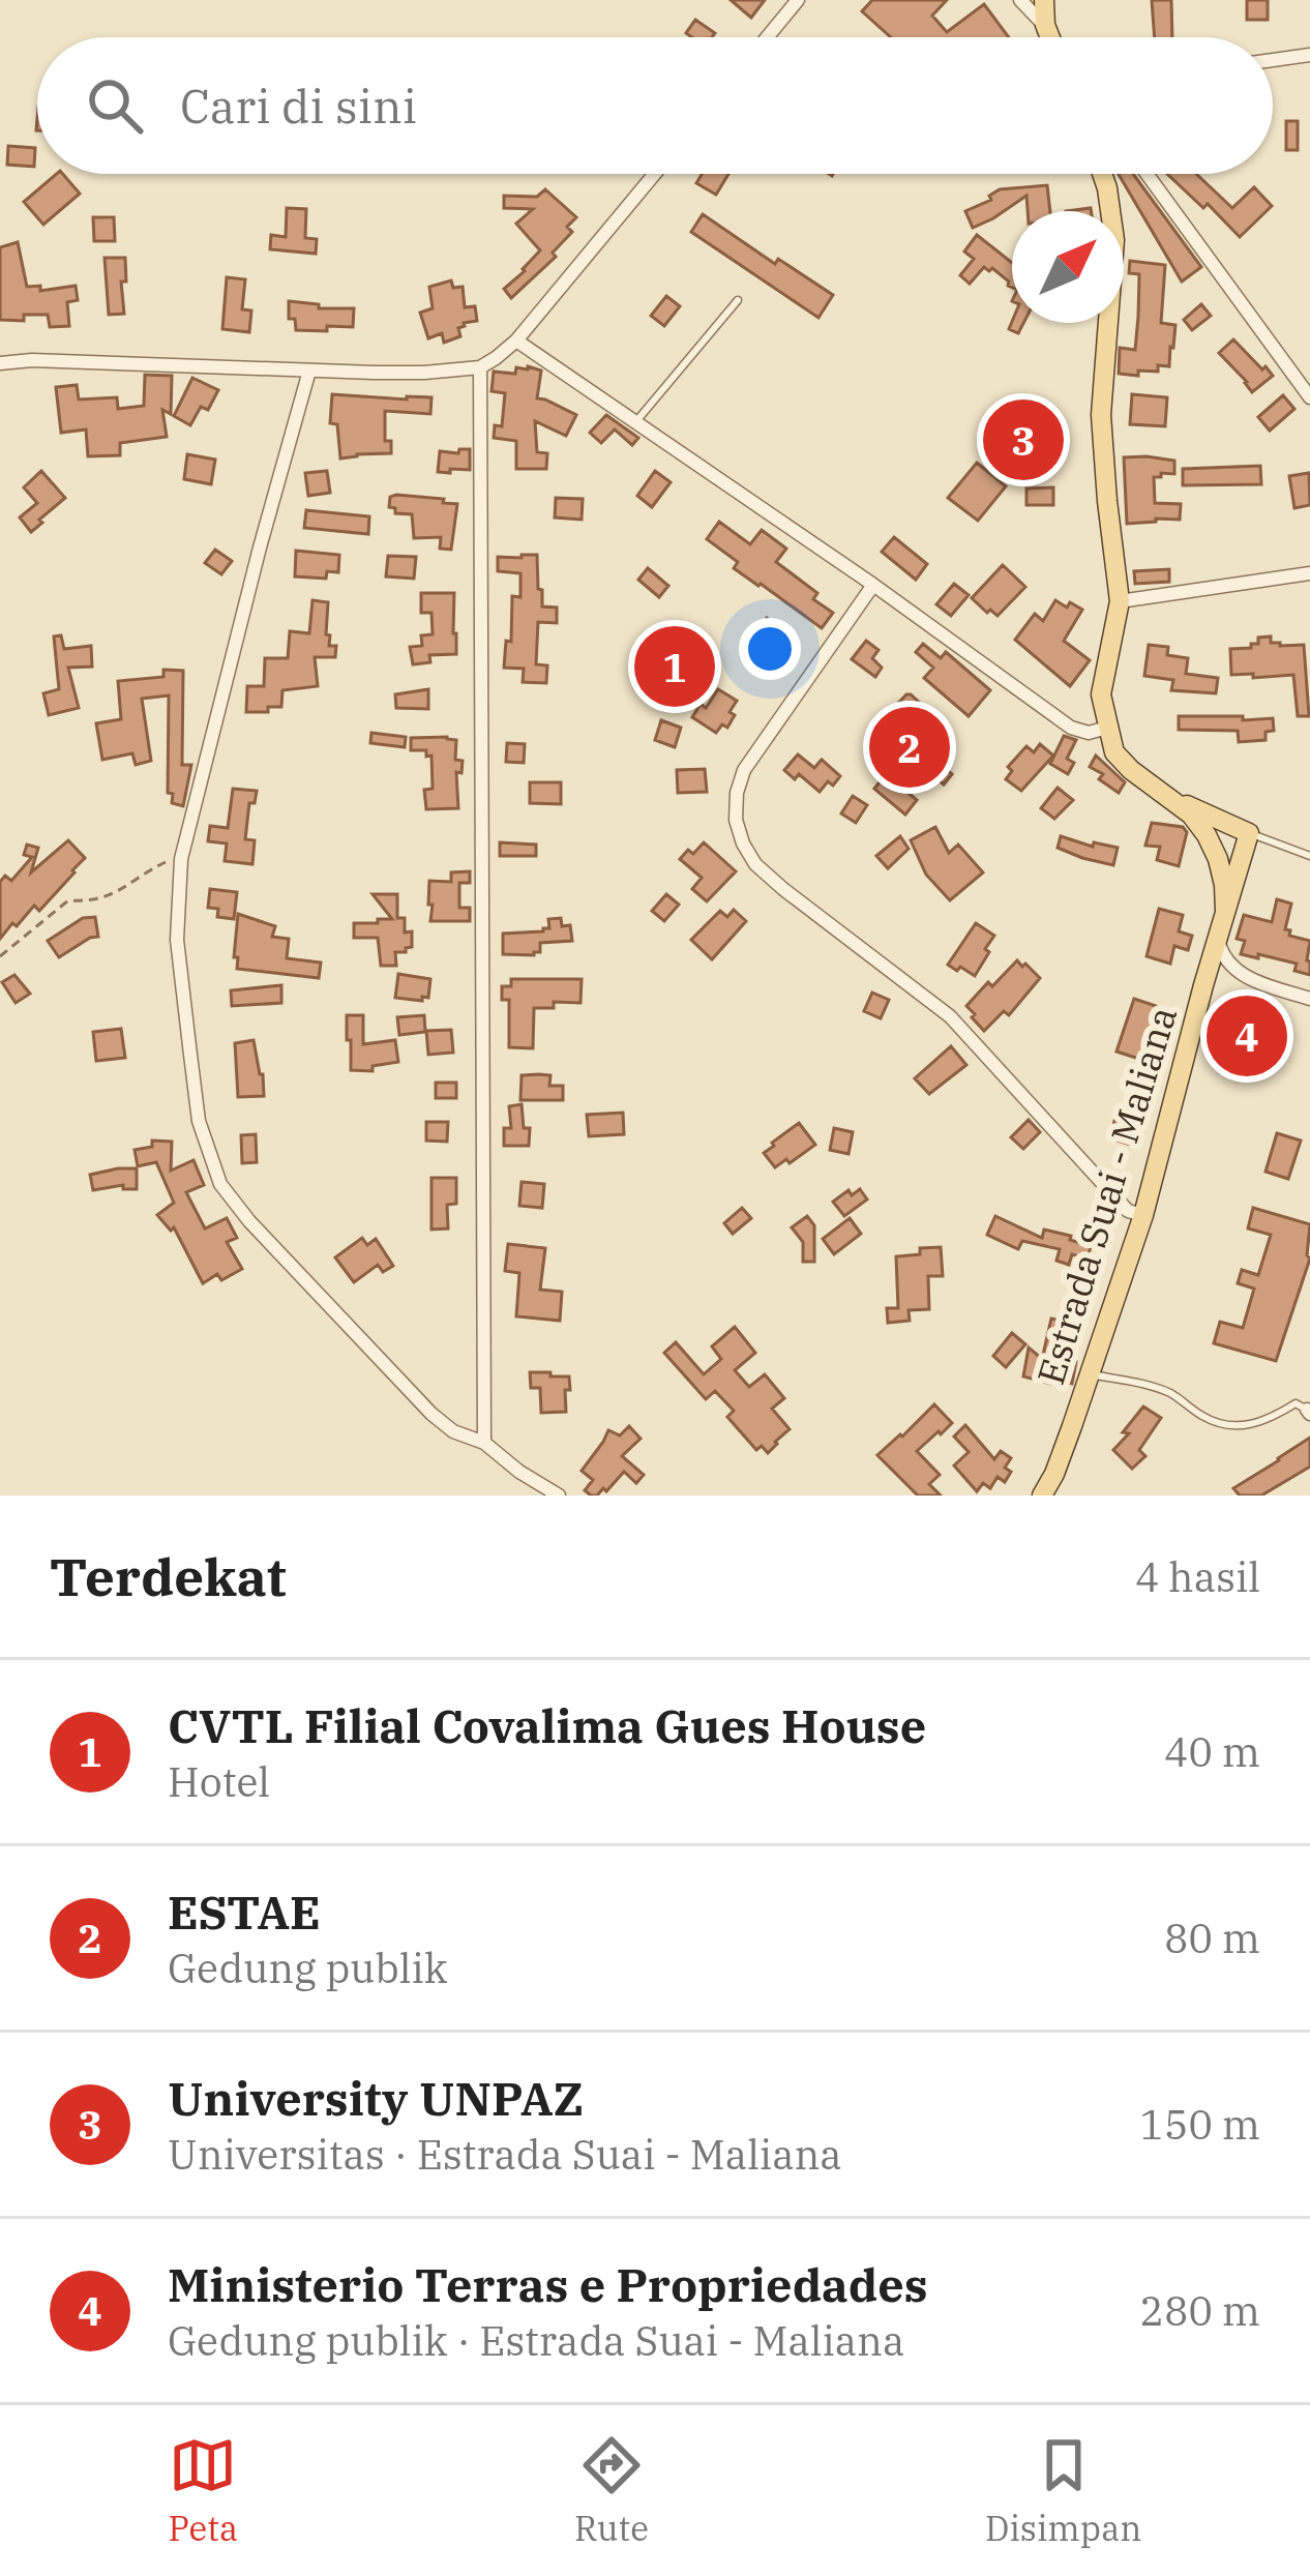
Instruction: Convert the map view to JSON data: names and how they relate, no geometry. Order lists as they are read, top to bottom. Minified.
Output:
{"streets":{"main road":["Estrada Suai - Maliana"]},"north":"top right","page":{"search":"Cari di sini","pins":["3","1","2","4"],"heading":["Terdekat","4 hasil"],"list":[{"mark":"1","name":"CVTL Filial Covalima Gues House","note":"Hotel","value":"40 m"},{"mark":"2","name":"ESTAE","note":"Gedung publik","value":"80 m"},{"mark":"3","name":"University UNPAZ","note":"Universitas · Estrada Suai - Maliana","value":"150 m"},{"mark":"4","name":"Ministerio Terras e Propriedades","note":"Gedung publik · Estrada Suai - Maliana","value":"280 m"}],"nav":["Peta","Rute","Disimpan"]}}
